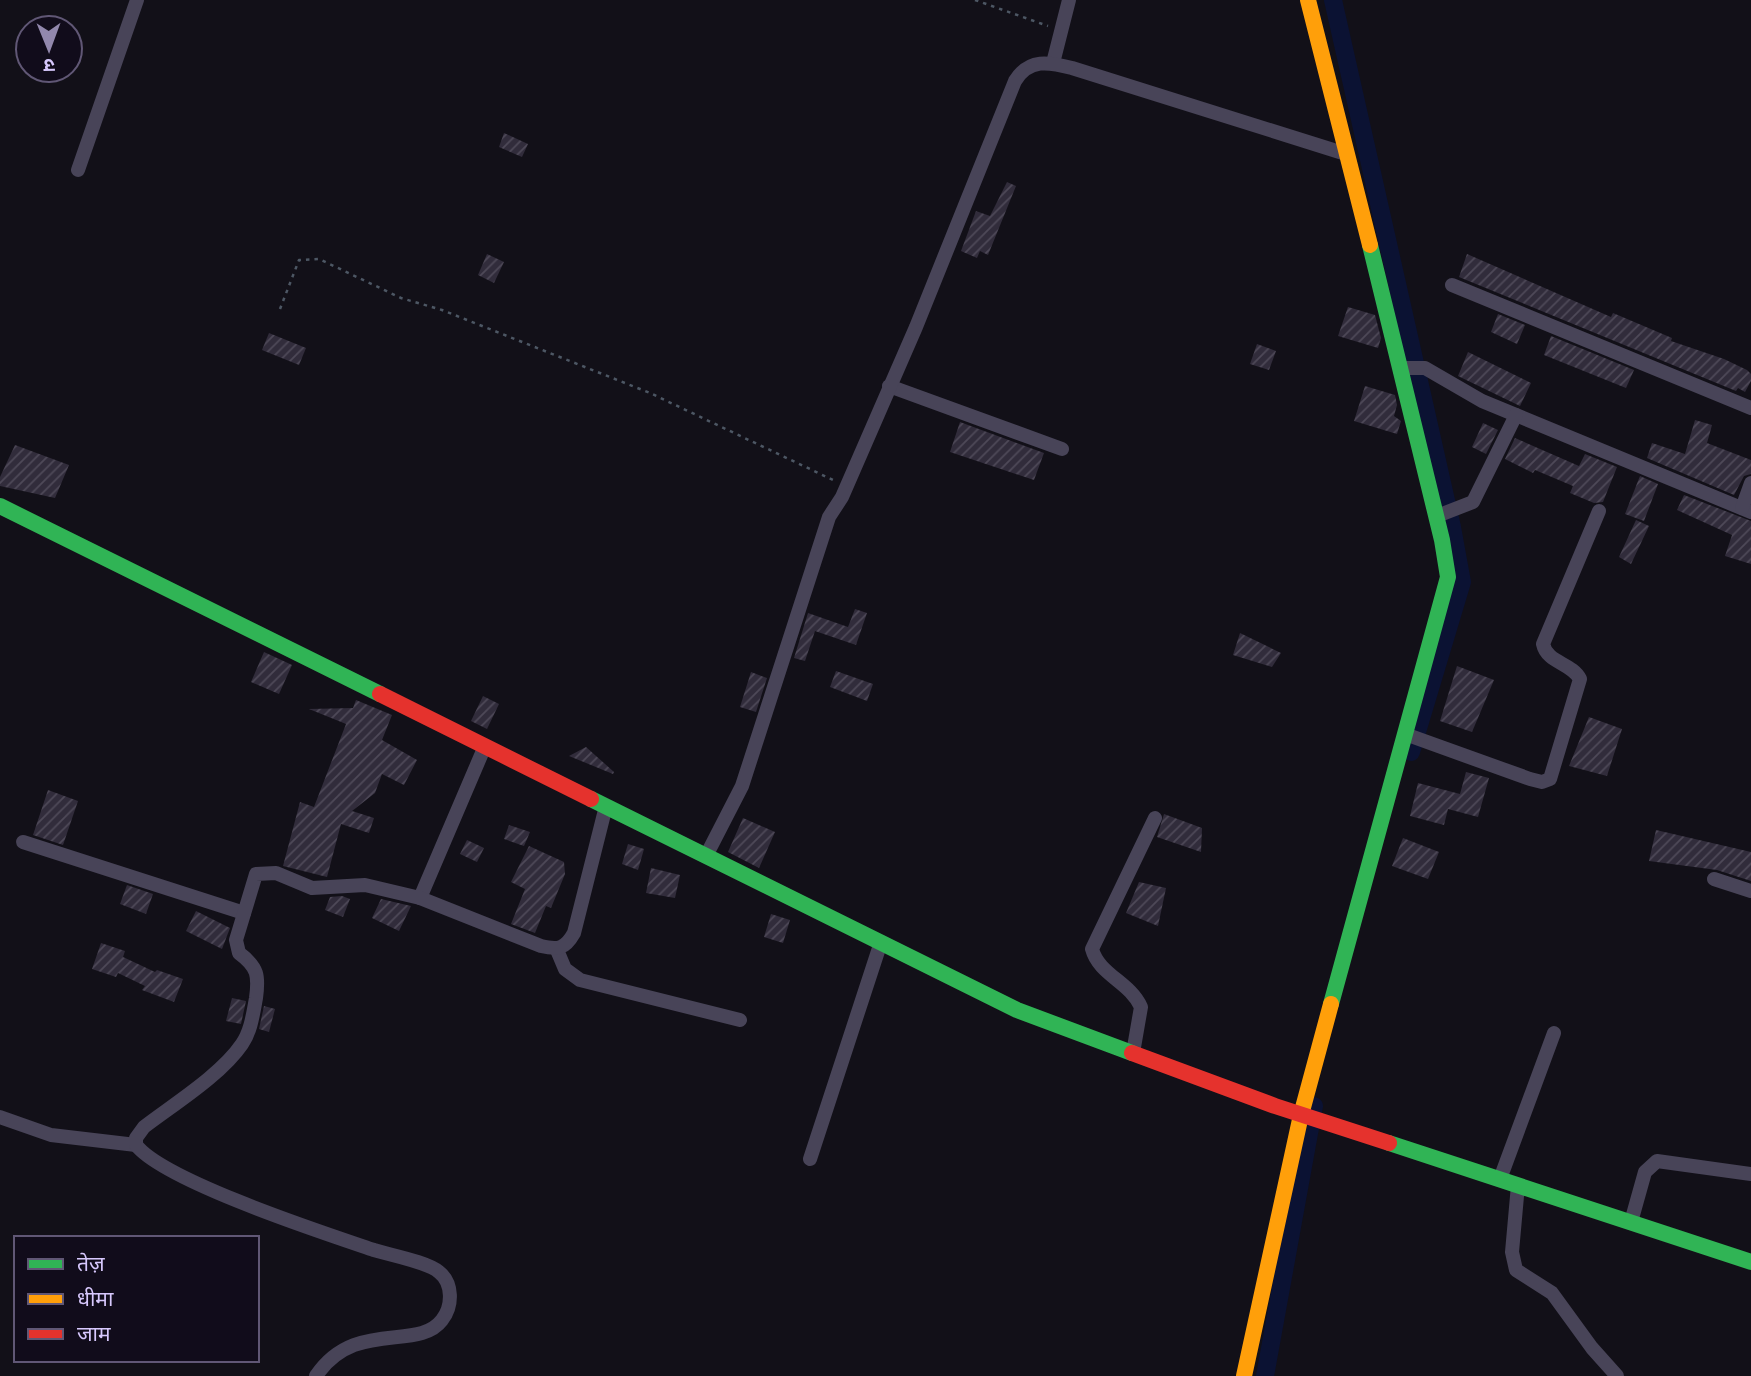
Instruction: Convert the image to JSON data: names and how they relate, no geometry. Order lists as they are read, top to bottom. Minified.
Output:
{"legend":["तेज़","धीमा","जाम"],"north":"bottom"}
